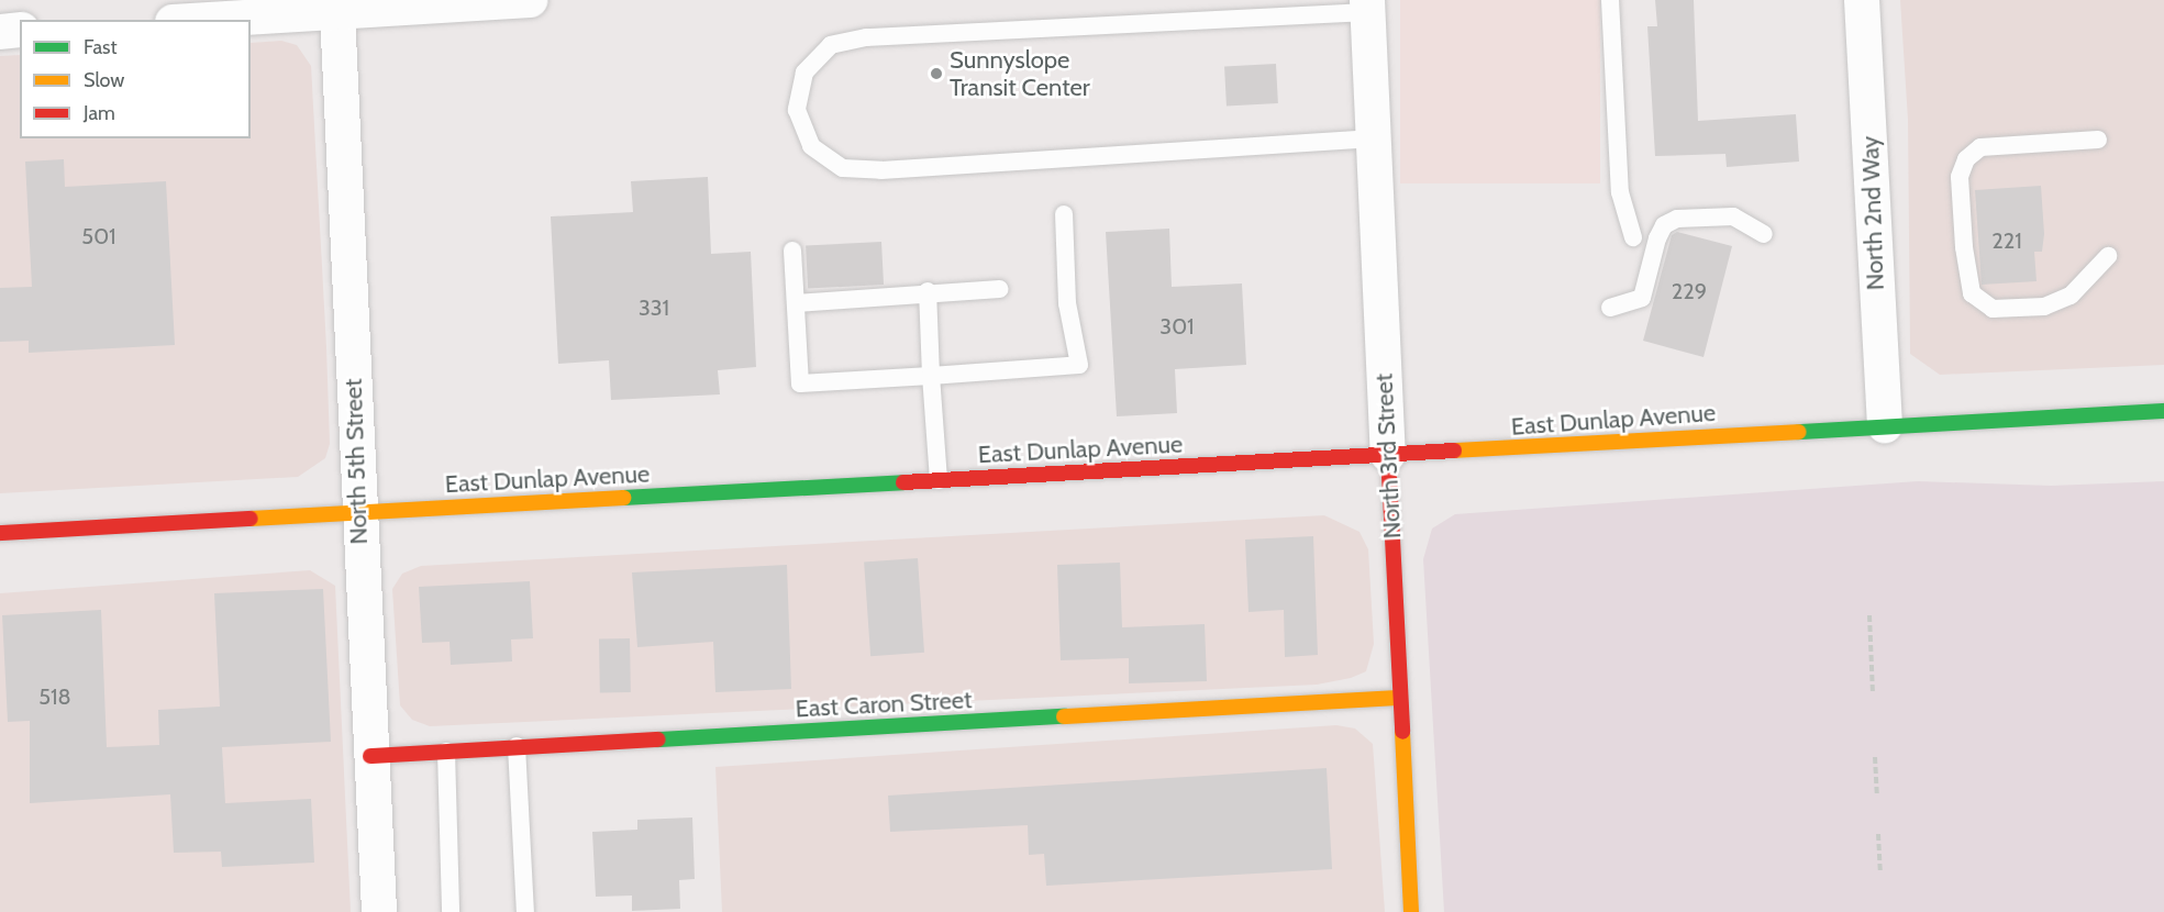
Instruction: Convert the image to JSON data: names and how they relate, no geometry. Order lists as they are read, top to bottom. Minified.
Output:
{"streets":{"main road":["East Dunlap Avenue","North 3rd Street","East Caron Street"],"street":["North 2nd Way","North 5th Street"]},"crossings":[["North 2nd Way","East Dunlap Avenue"],["East Dunlap Avenue","North 3rd Street"],["East Dunlap Avenue","North 5th Street"],["North 3rd Street","East Caron Street"],["North 5th Street","East Caron Street"]],"places":["Sunnyslope Transit Center"],"house_numbers":["501","221","229","331","301","518"],"legend":["Fast","Slow","Jam"]}
